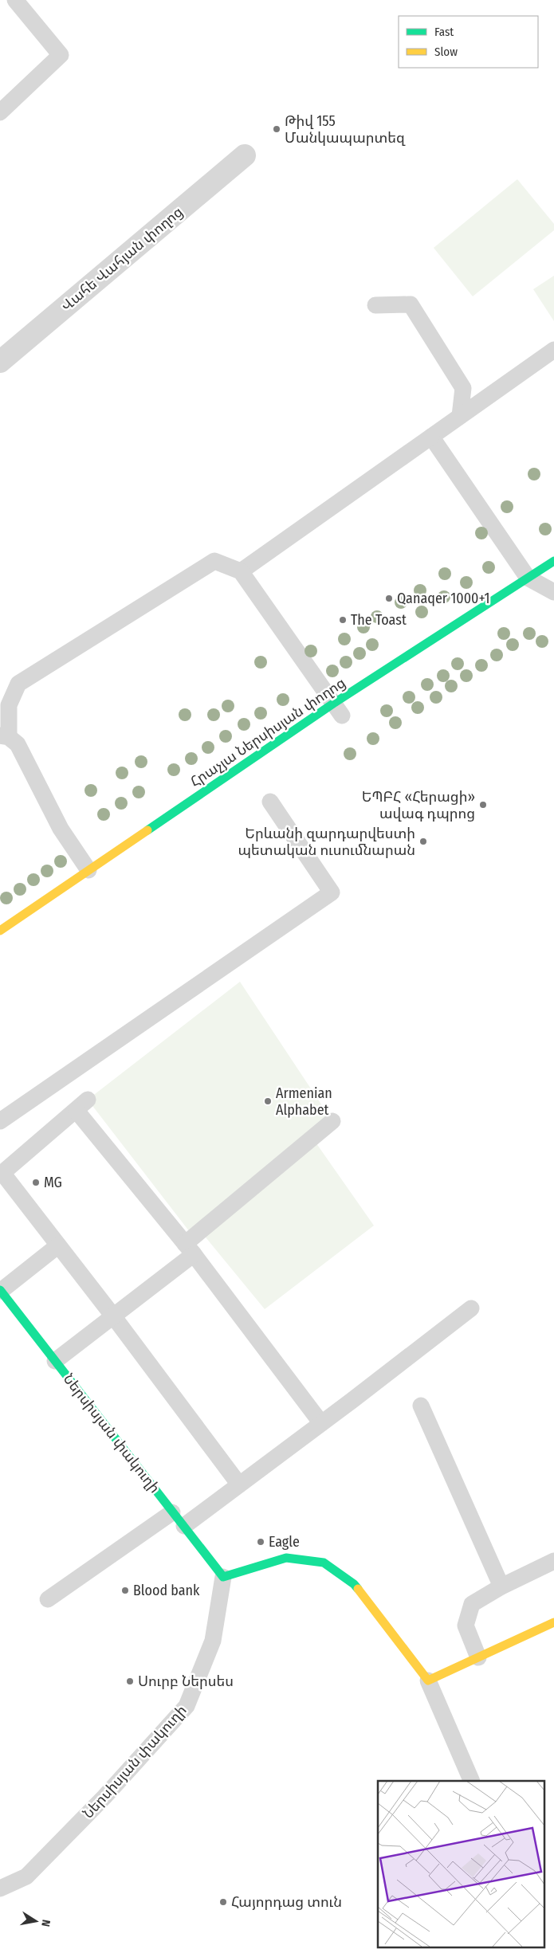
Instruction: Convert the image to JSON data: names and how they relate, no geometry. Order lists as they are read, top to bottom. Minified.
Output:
{"streets":{"street":["Վահե Վահյան փողոց","Հրաչյա Ներսիսյան փողոց","Ներսիսյան փակուղի"]},"places":["Թիվ 155 Մանկապարտեզ","Qanaqer 1000+1","The Toast","ԵՊԲՀ «Հերացի» ավագ դպրոց","Երևանի զարդարվեստի պետական ուսումնարան","Armenian Alphabet","MG","Eagle","Blood bank","Սուրբ Ներսես","Հայորդաց տուն"],"legend":["Fast","Slow"],"north":"right"}
